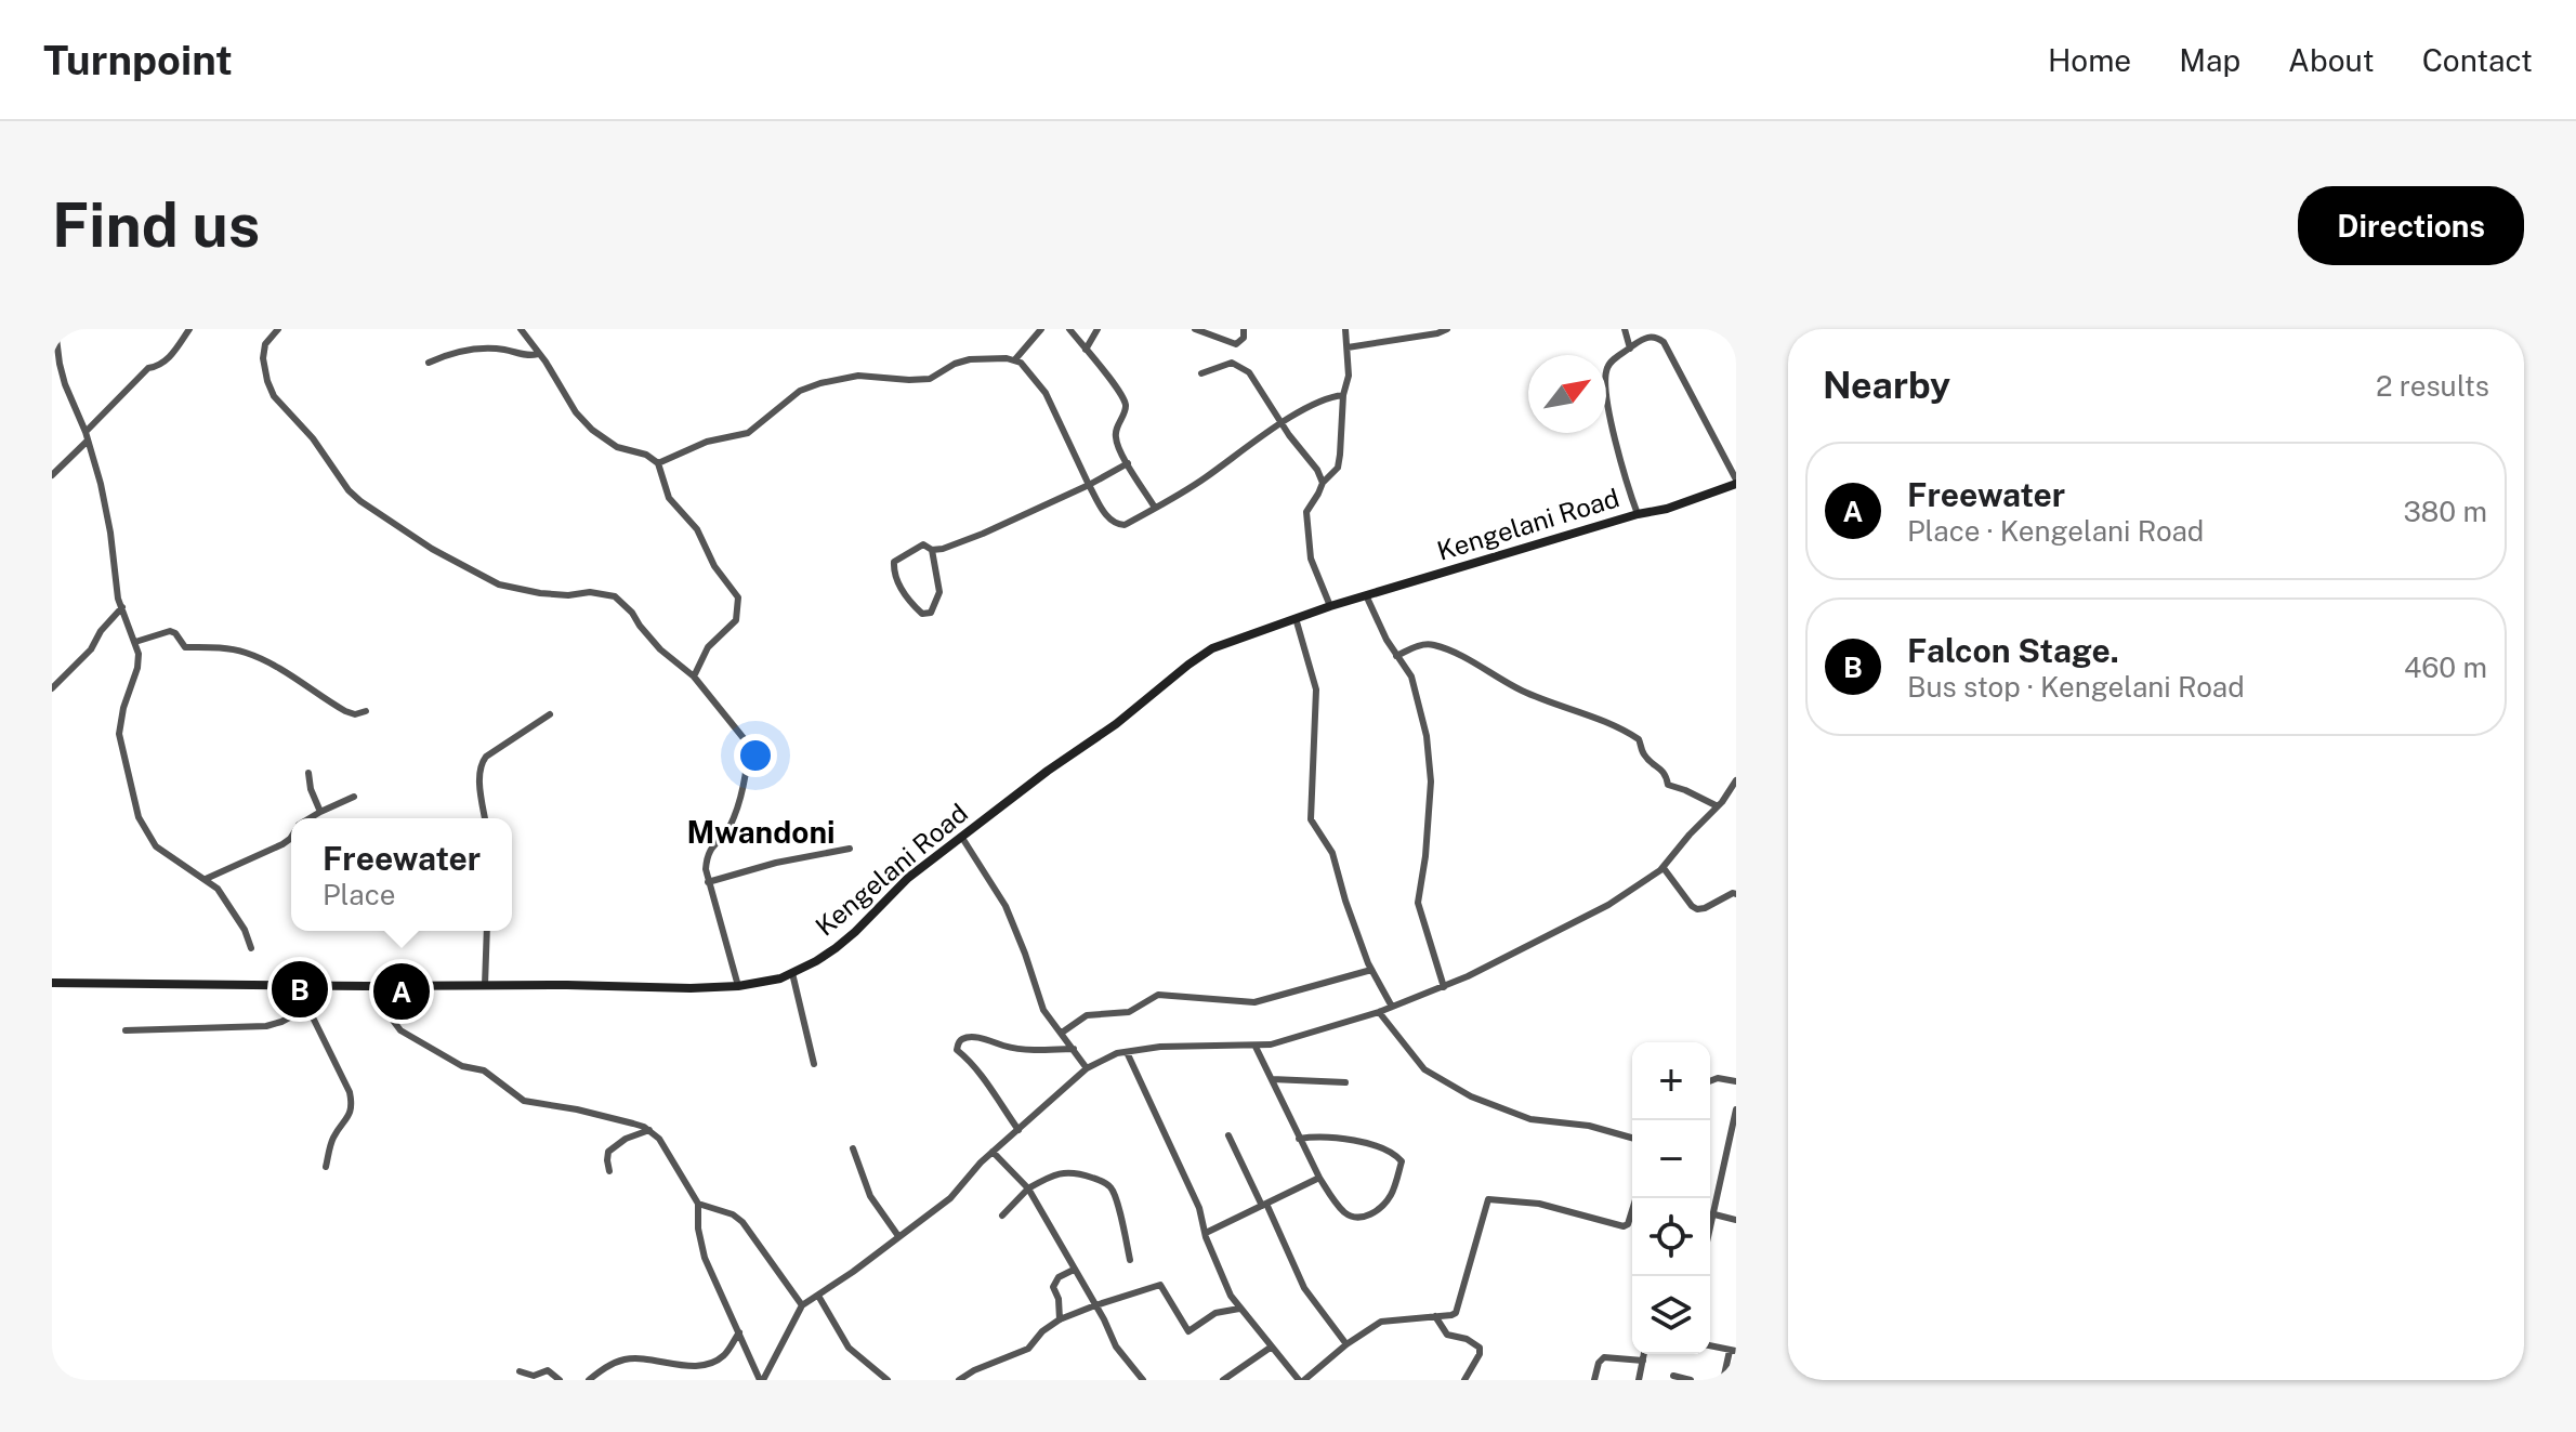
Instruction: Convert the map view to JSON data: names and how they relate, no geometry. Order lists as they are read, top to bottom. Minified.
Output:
{"streets":{"main road":["Kengelani Road"]},"districts":["Mwandoni"],"north":"top right","page":{"header":"Turnpoint","nav":["Home","Map","About","Contact"],"buttons":"Directions","title":"Find us","heading":["Nearby","2 results"],"list":[{"mark":"A","name":"Freewater","note":"Place · Kengelani Road","value":"380 m"},{"mark":"B","name":"Falcon Stage.","note":"Bus stop · Kengelani Road","value":"460 m"}],"popup":["Freewater","Place"],"pins":["B","A"],"map_buttons":["+","−"]}}
